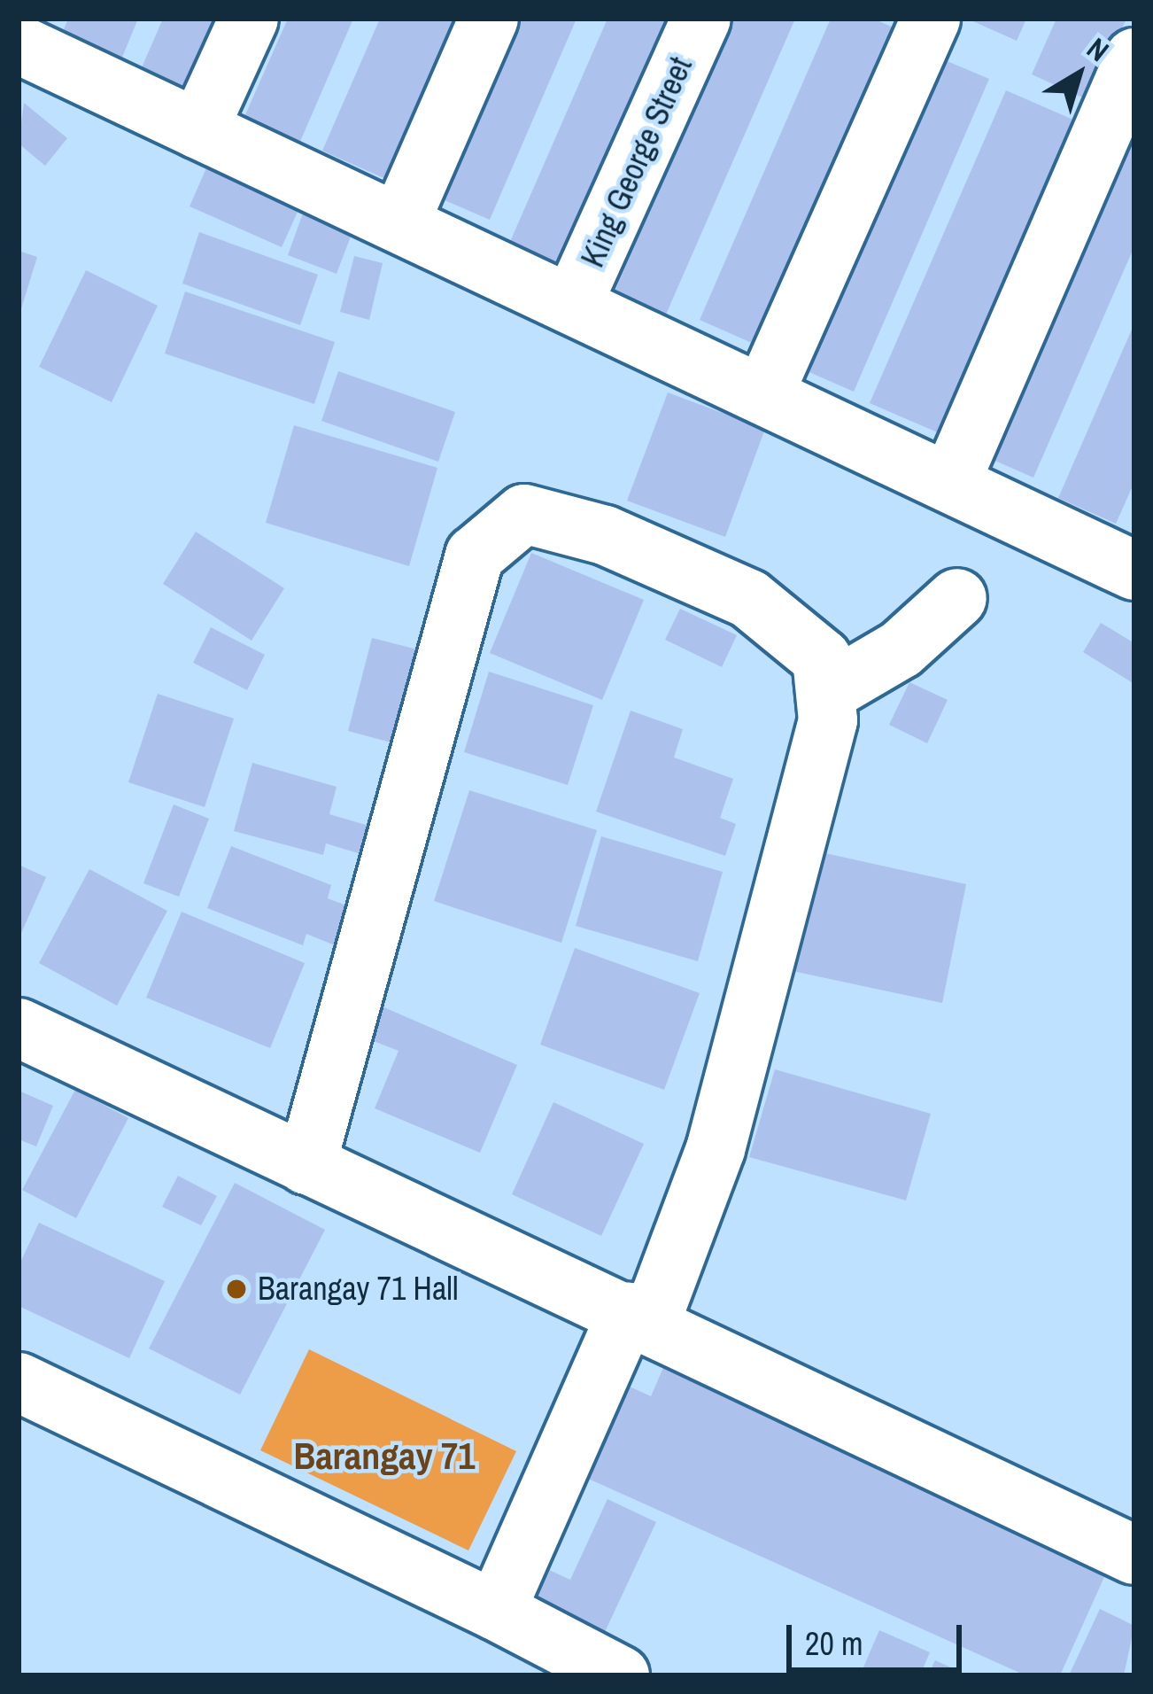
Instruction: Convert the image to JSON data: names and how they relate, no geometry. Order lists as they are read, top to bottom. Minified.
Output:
{"streets":{"street":["King George Street"]},"districts":["Barangay 71"],"places":["Barangay 71 Hall"],"scale_bar":"20 m","north":"top right"}
